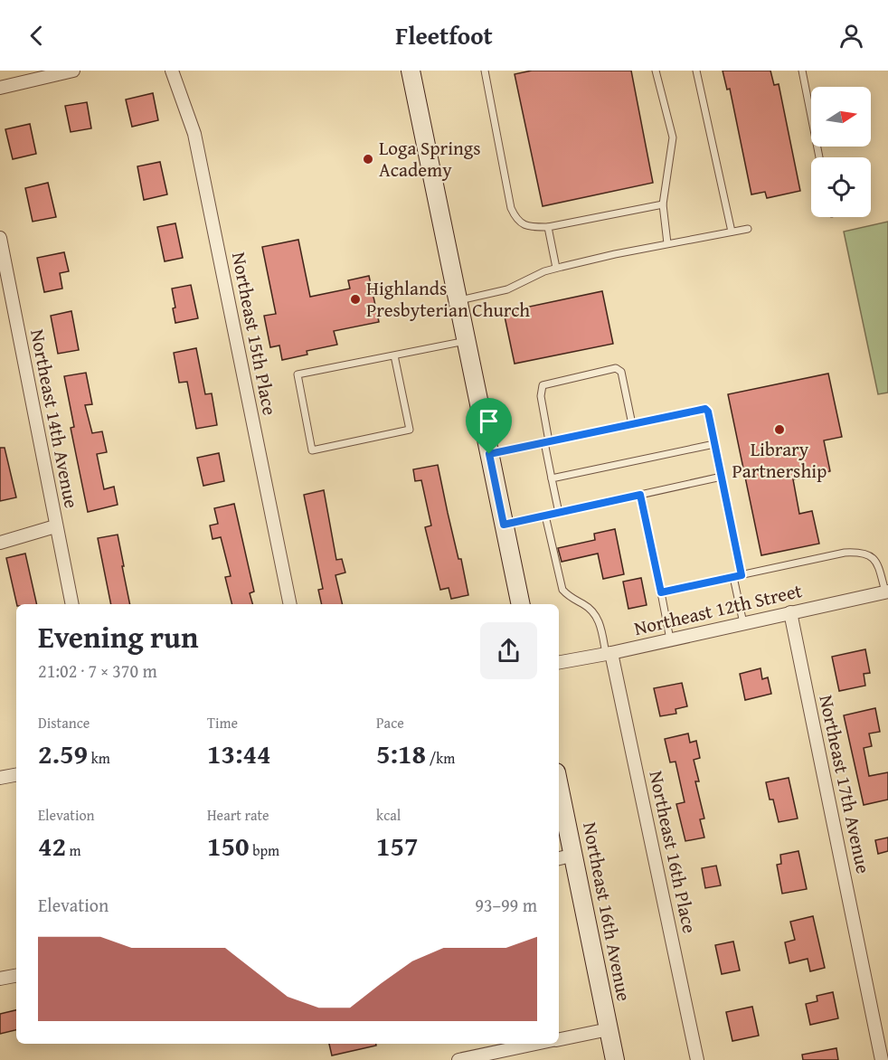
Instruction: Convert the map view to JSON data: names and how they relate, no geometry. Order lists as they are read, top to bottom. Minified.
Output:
{"streets":{"street":["Northeast 15th Place","Northeast 14th Avenue","Northeast 12th Street","Northeast 17th Avenue","Northeast 16th Place","Northeast 16th Avenue"]},"crossings":[["Northeast 12th Street","Northeast 17th Avenue"],["Northeast 12th Street","Northeast 16th Place"]],"places":["Loga Springs Academy","Highlands Presbyterian Church","Library Partnership"],"north":"right","page":{"header":"Fleetfoot","heading":["Evening run","21:02 · 7 × 370 m"],"stats":[["Distance","2.59 km"],["Time","13:44"],["Pace","5:18 /km"],["Elevation","42 m"],["Heart rate","150 bpm"],["kcal","157"]],"chart":["Elevation","93–99 m"]}}
